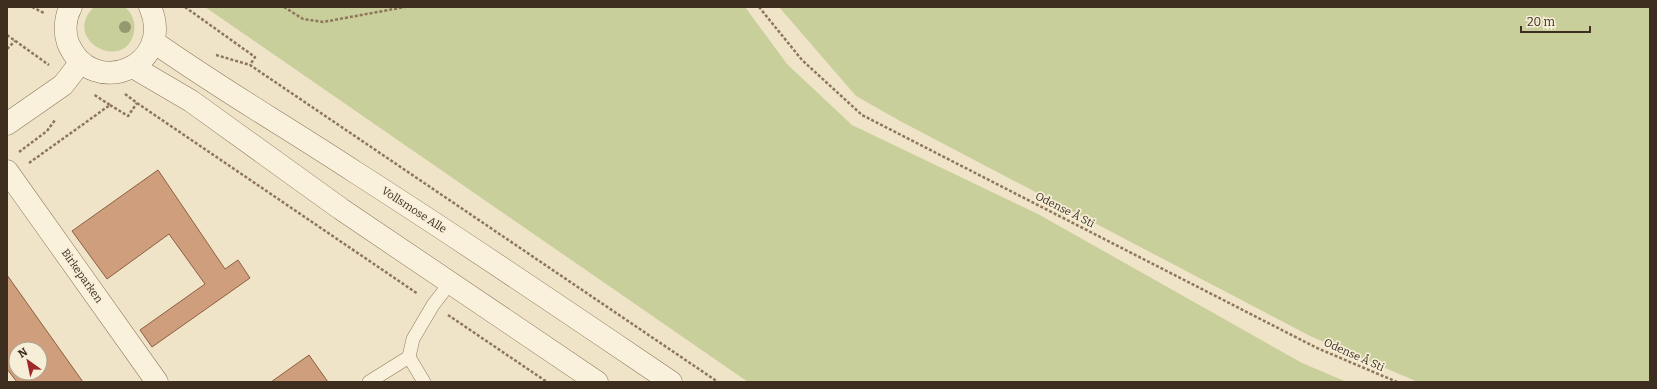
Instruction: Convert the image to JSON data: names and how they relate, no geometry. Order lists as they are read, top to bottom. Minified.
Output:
{"streets":{"street":["Vollsmose Alle","Birkeparken"],"path":["Odense Å Sti"]},"scale_bar":"20 m","north":"top left"}
